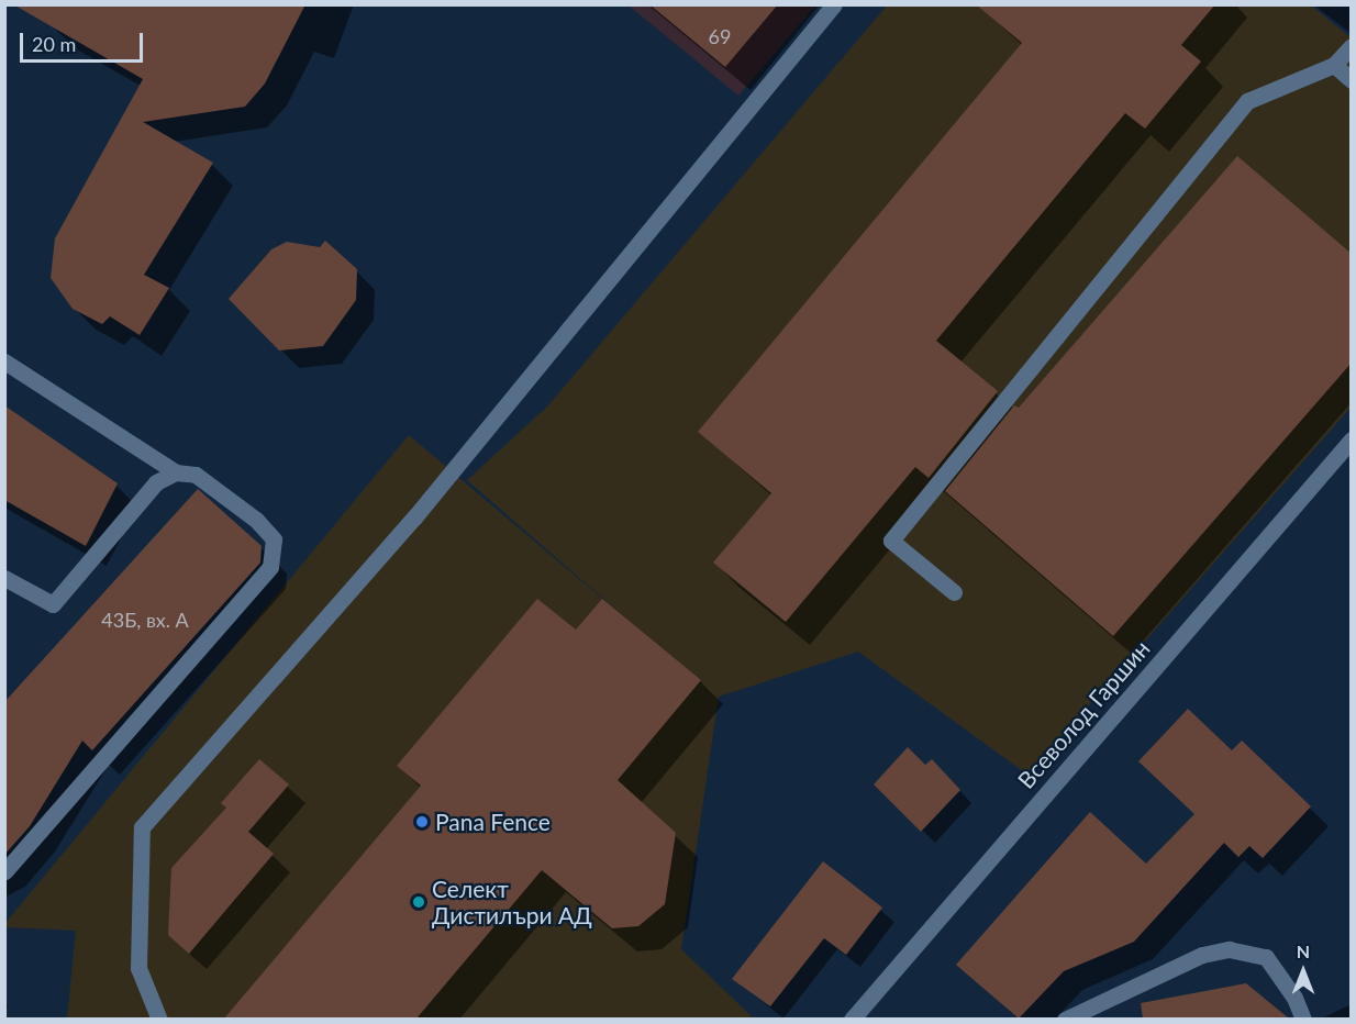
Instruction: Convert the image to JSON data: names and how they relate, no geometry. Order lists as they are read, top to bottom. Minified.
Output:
{"streets":{"street":["Всеволод Гаршин"]},"places":["Pana Fence","Селект Дистилъри АД"],"house_numbers":["69","43Б, вх. А"],"scale_bar":"20 m","north":"top"}
